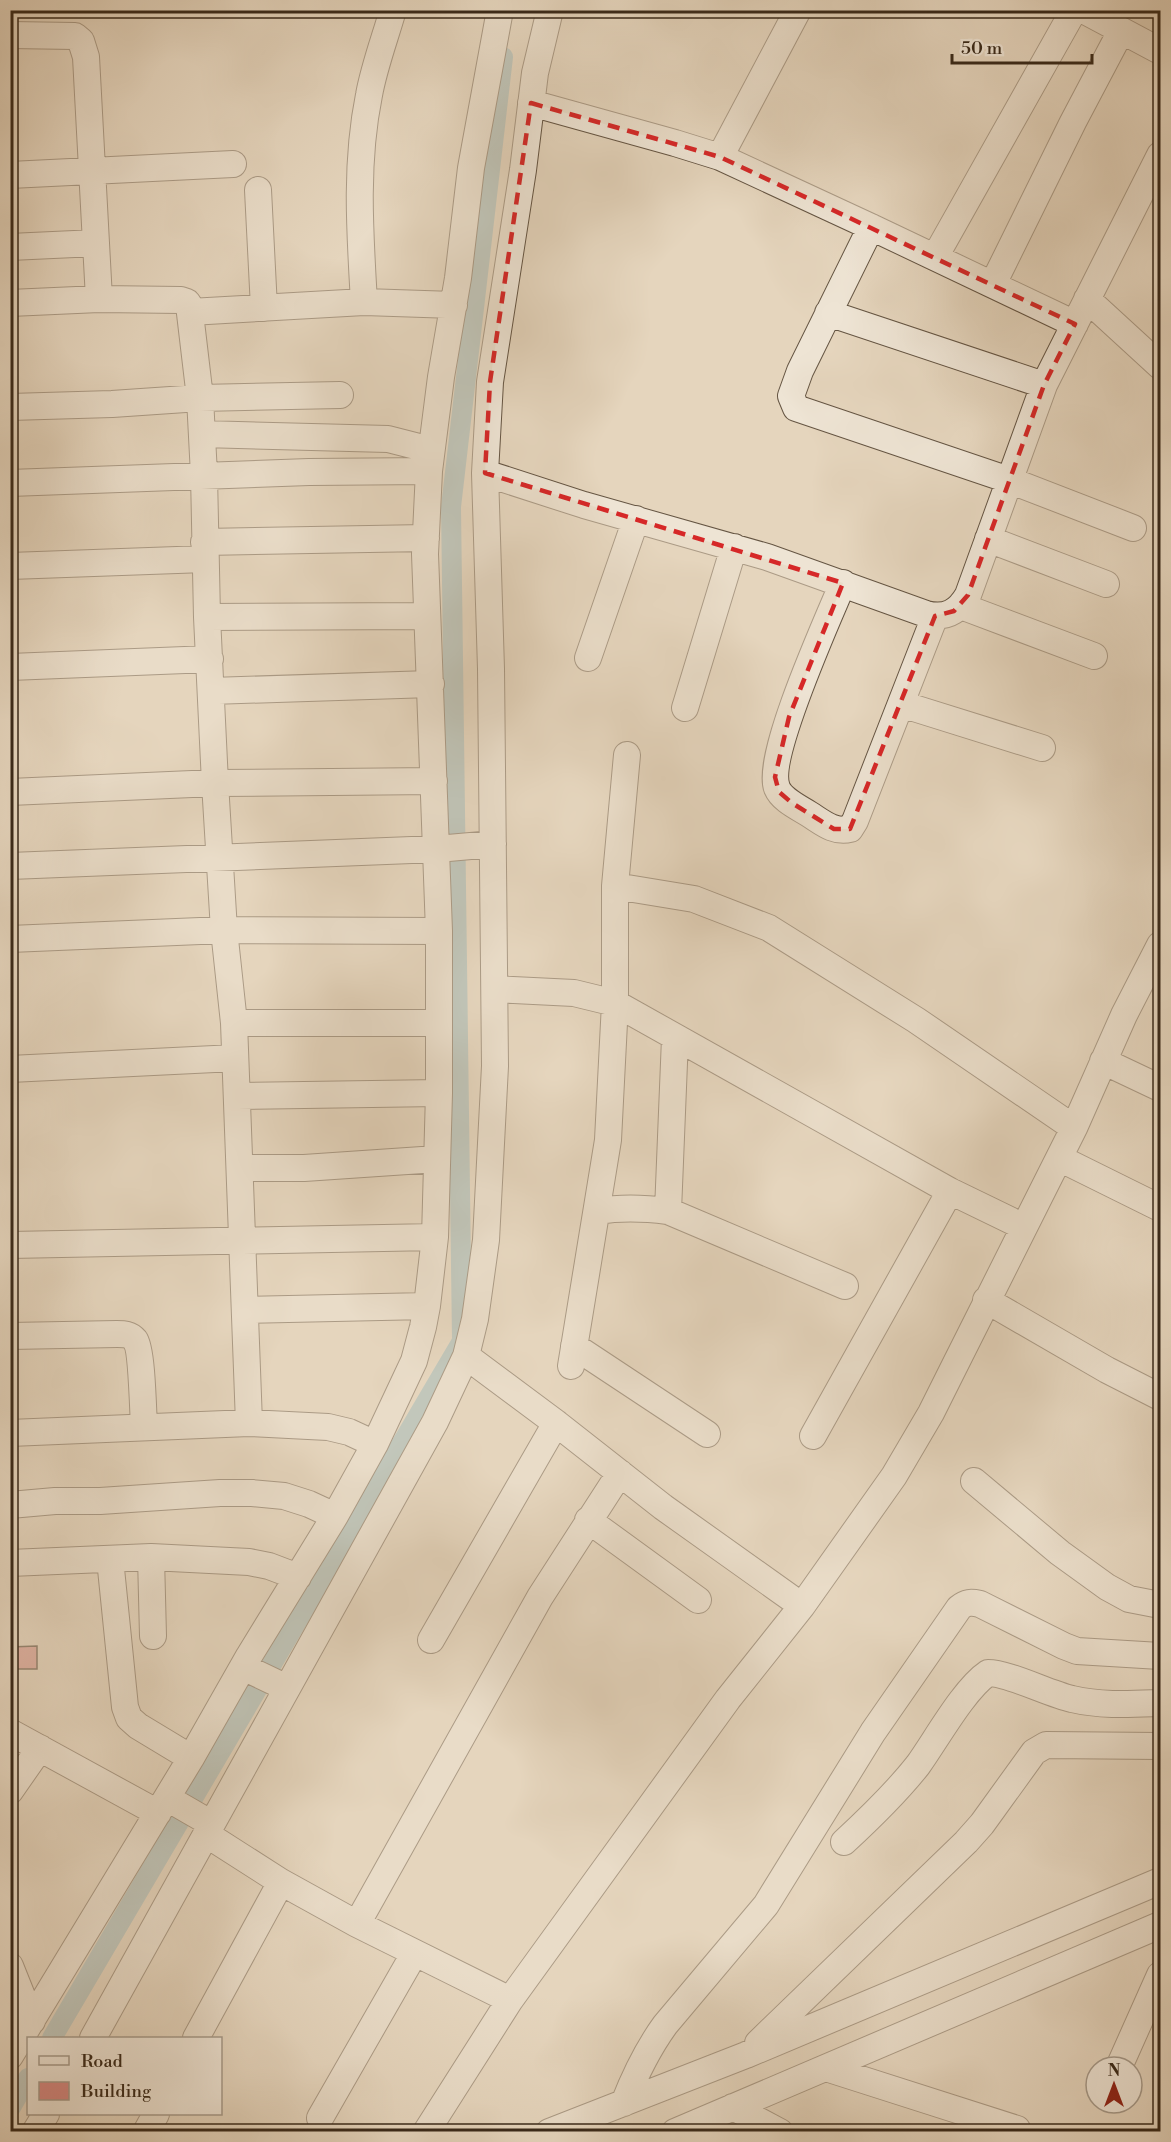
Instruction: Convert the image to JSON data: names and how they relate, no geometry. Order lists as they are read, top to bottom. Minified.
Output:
{"legend":["Road","Building"],"scale_bar":"50 m","north":"top"}
